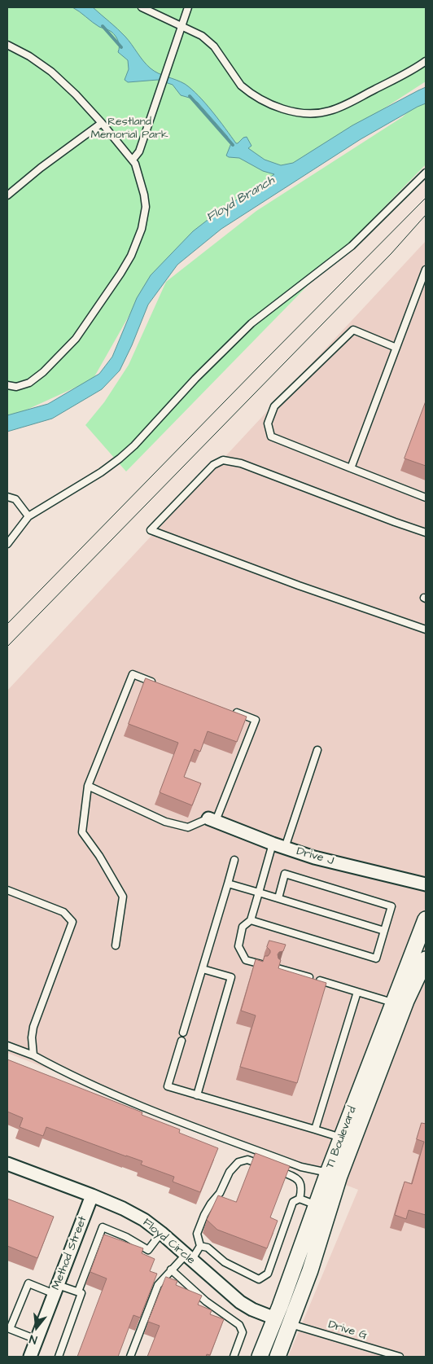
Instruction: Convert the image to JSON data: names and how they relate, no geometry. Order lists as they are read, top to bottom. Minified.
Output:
{"streets":{"street":["Drive J","TI Boulevard","Floyd Circle","Method Street"],"lane":["Drive G"]},"crossings":[["TI Boulevard","Floyd Circle"],["TI Boulevard","Drive G"],["Floyd Circle","Method Street"]],"water":["Floyd Branch"],"parks":["Restland Memorial Park"],"north":"bottom"}
